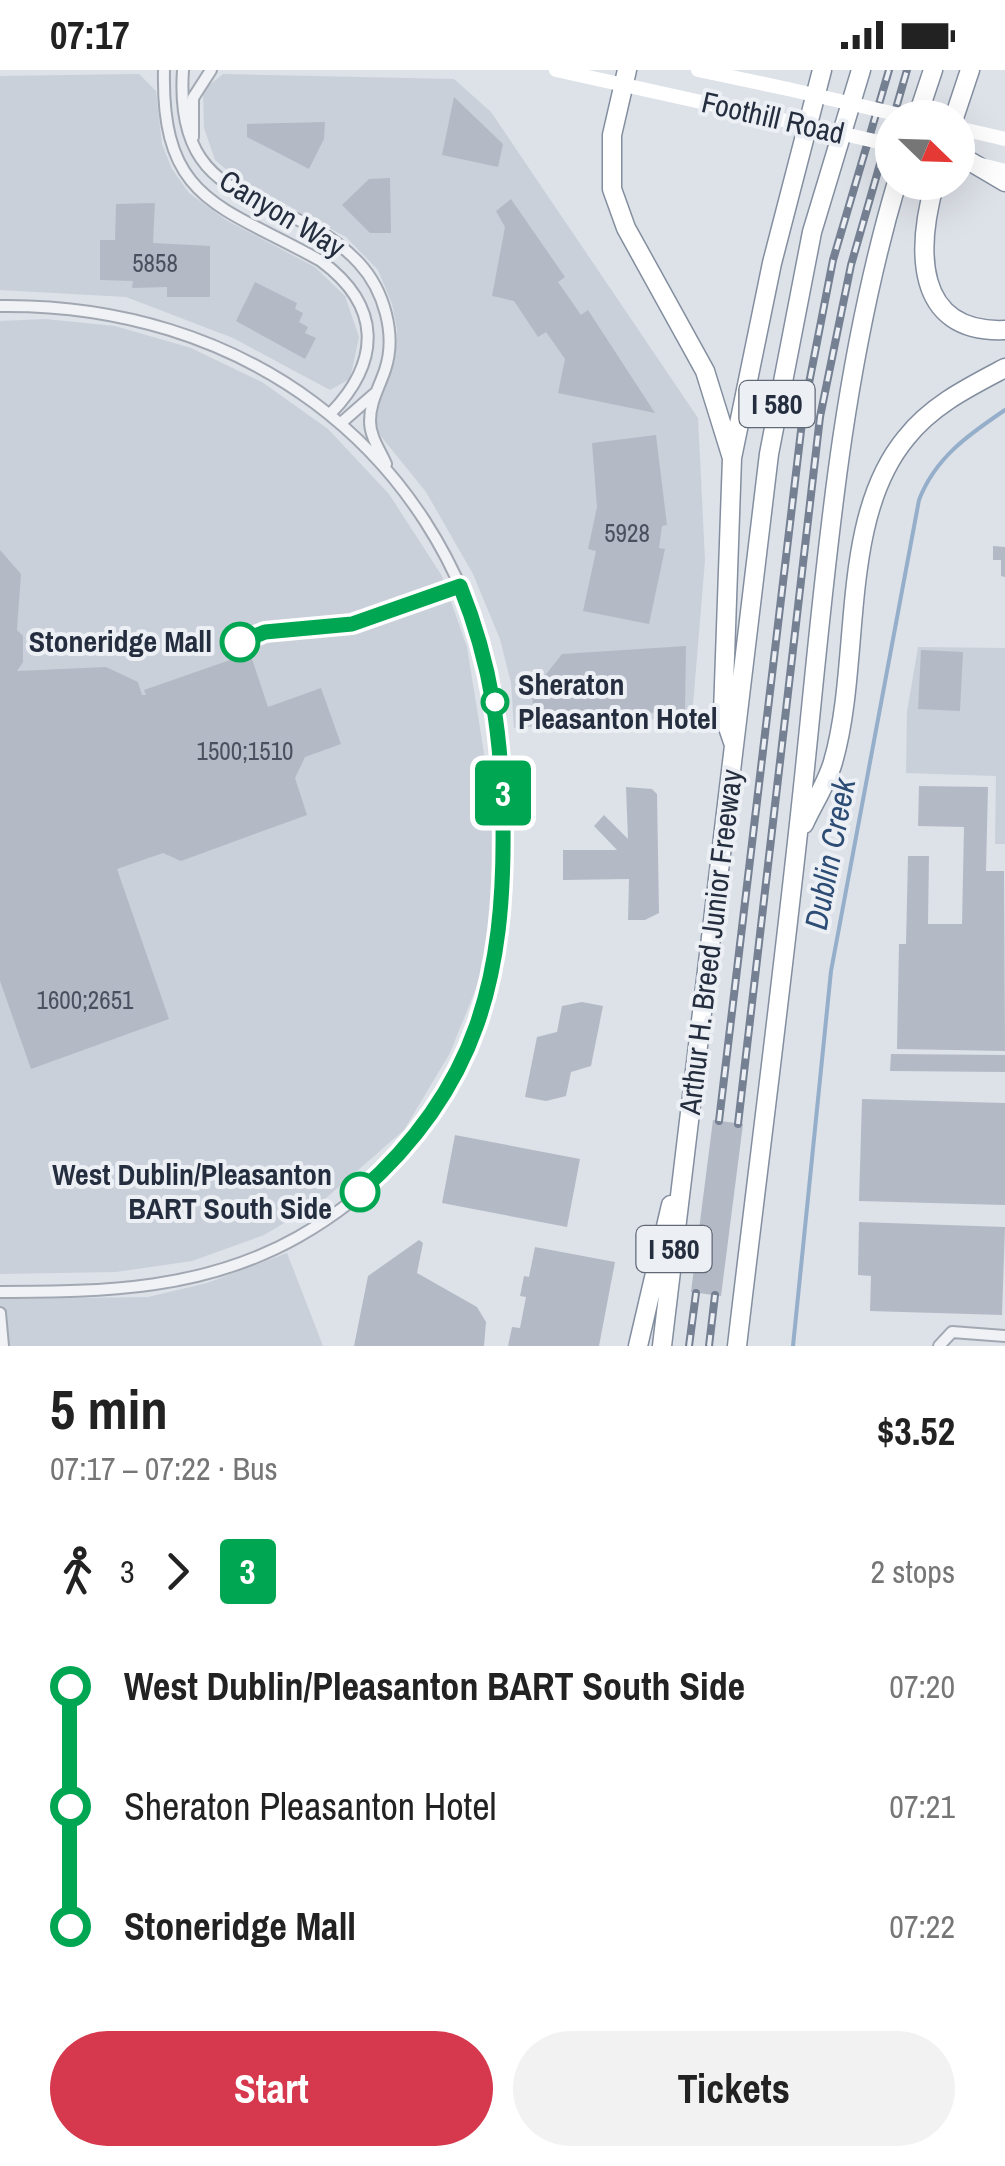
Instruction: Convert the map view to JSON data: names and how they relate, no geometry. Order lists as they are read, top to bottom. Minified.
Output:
{"streets":{"highway":["I 580","Arthur H. Breed Junior Freeway"],"main road":["Foothill Road"],"street":["Canyon Way"]},"water":["Dublin Creek"],"places":["Stoneridge Mall","Sheraton Pleasanton Hotel","West Dublin/Pleasanton BART South Side"],"lines":["bus line 3"],"house_numbers":["5858","5928","1500;1510","1600;2651"],"north":"bottom right","page":{"status":"07:17","on_map":"3","heading":["5 min","07:17 – 07:22 · Bus","$3.52"],"legs":["3","3","2 stops"],"list":[{"name":"West Dublin/Pleasanton BART South Side","value":"07:20"},{"name":"Sheraton Pleasanton Hotel","value":"07:21"},{"name":"Stoneridge Mall","value":"07:22"}],"buttons":["Start","Tickets"]}}
